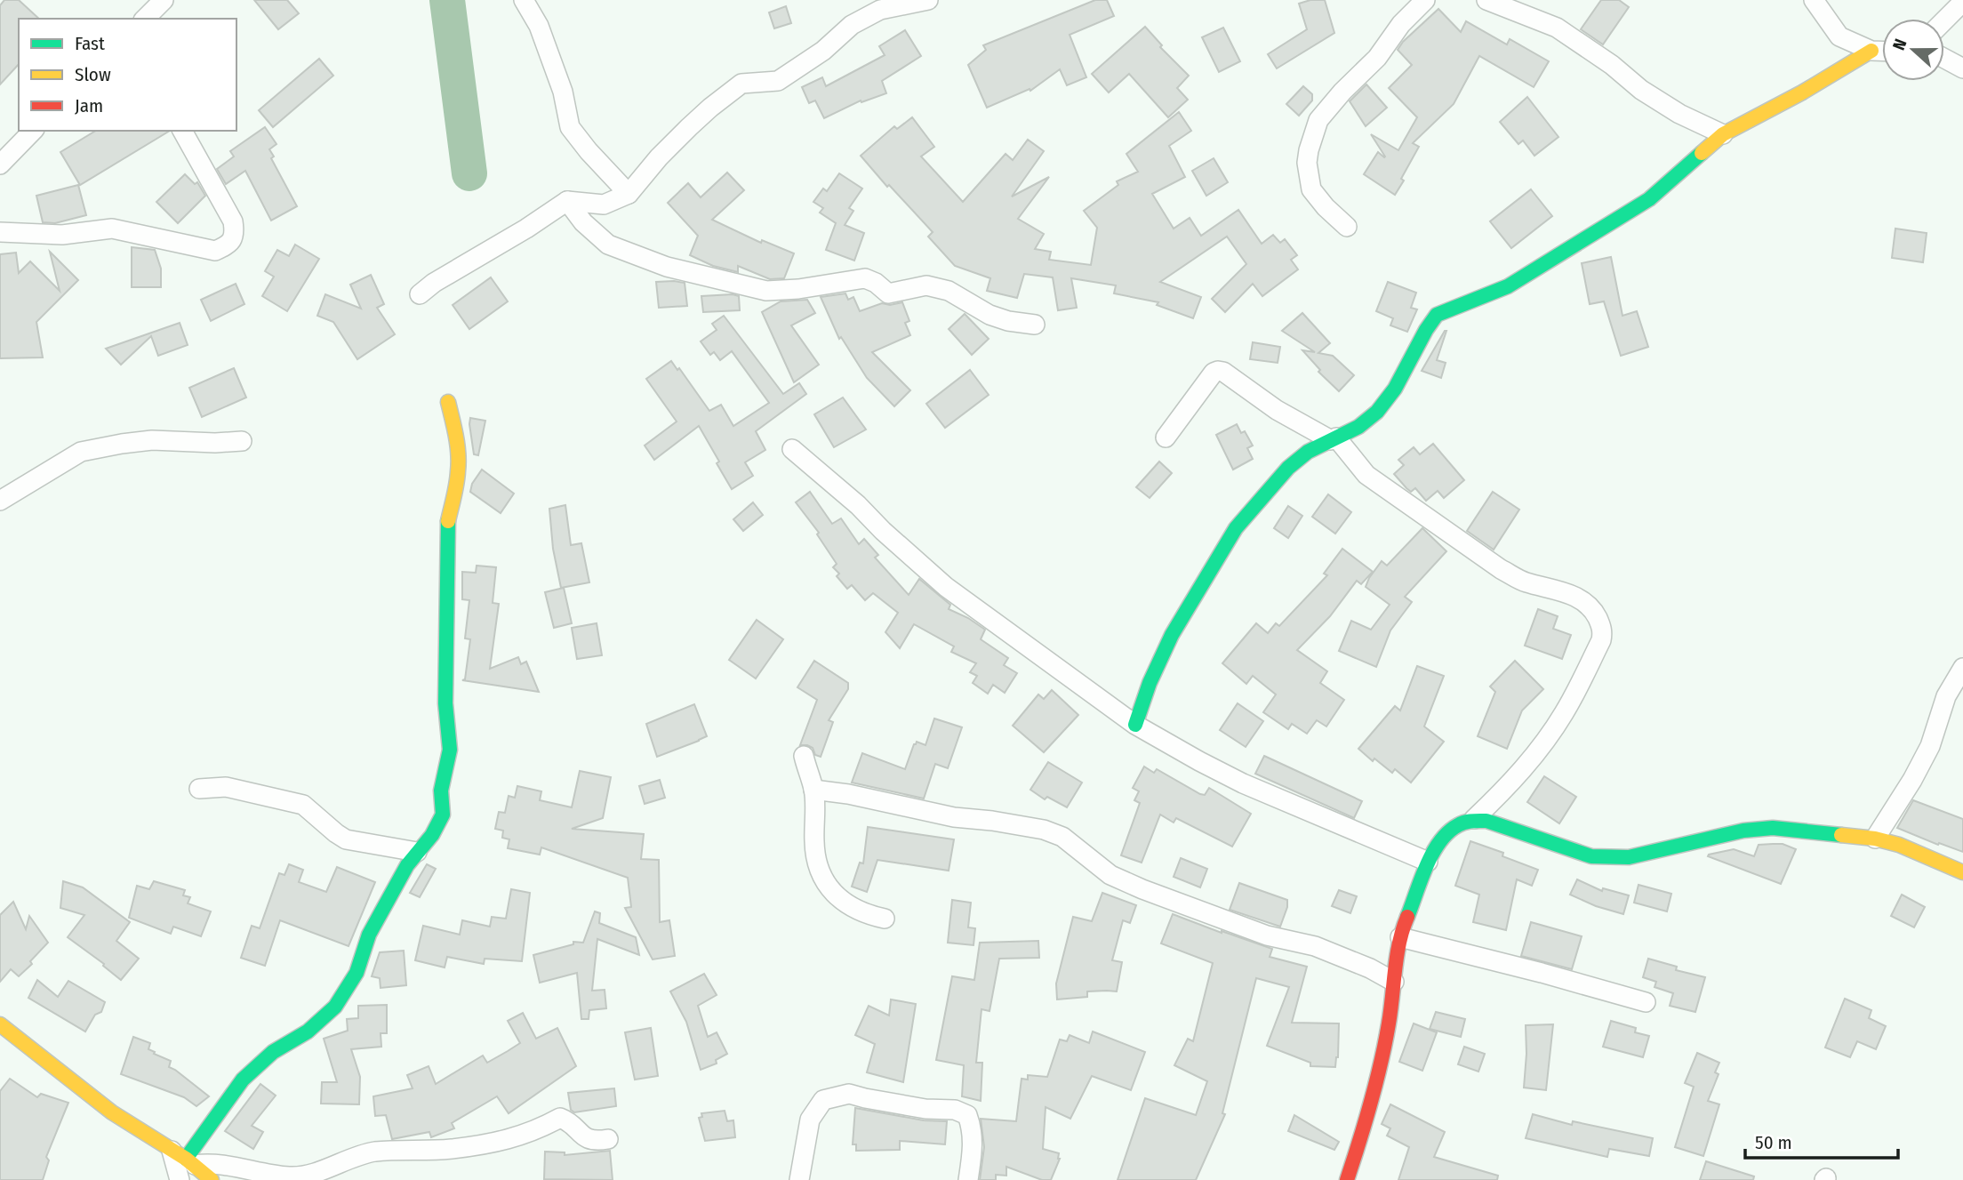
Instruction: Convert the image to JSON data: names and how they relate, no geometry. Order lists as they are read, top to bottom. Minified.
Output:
{"legend":["Fast","Slow","Jam"],"scale_bar":"50 m","north":"left"}
